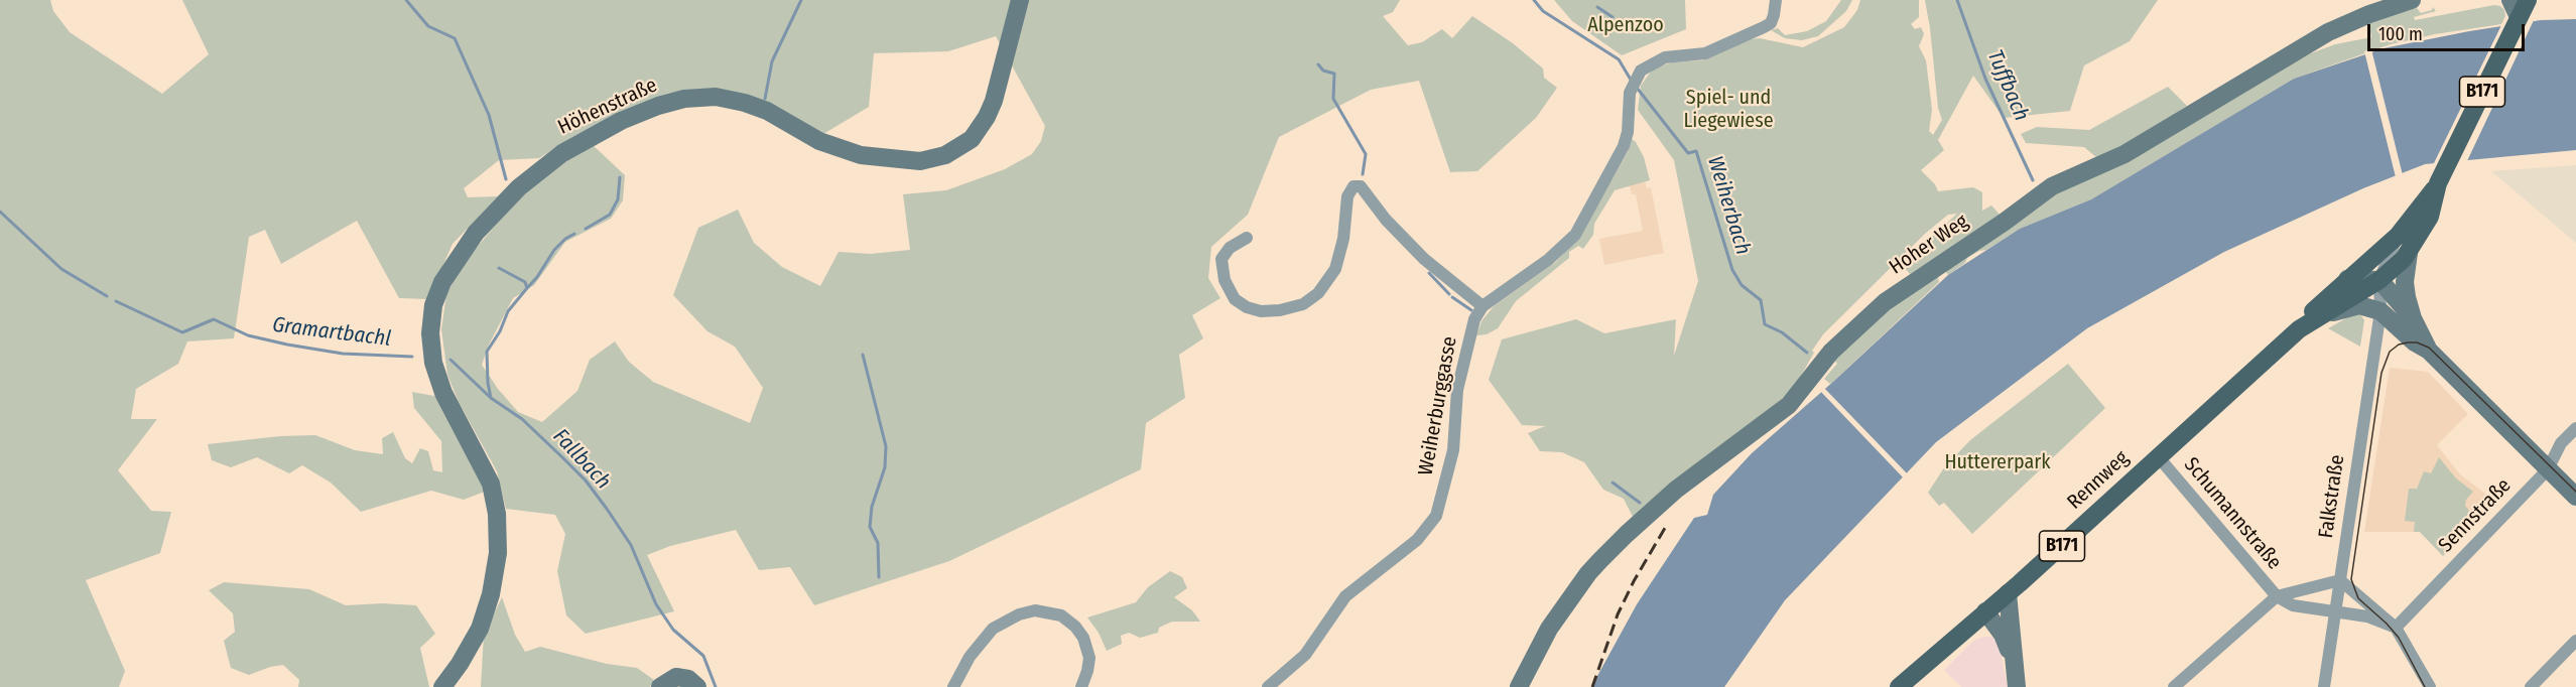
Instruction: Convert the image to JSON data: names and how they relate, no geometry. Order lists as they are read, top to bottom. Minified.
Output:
{"streets":{"main road":["B171","Rennweg"],"street":["Höhenstraße","Hoher Weg","Weiherburggasse","Falkstraße","Schumannstraße","Sennstraße"]},"crossings":[["Rennweg","Falkstraße"],["Rennweg","Schumannstraße"]],"water":["Tuffbach","Weiherbach","Gramartbachl","Fallbach"],"parks":["Alpenzoo","Spiel- und Liegewiese","Huttererpark"],"scale_bar":"100 m"}
